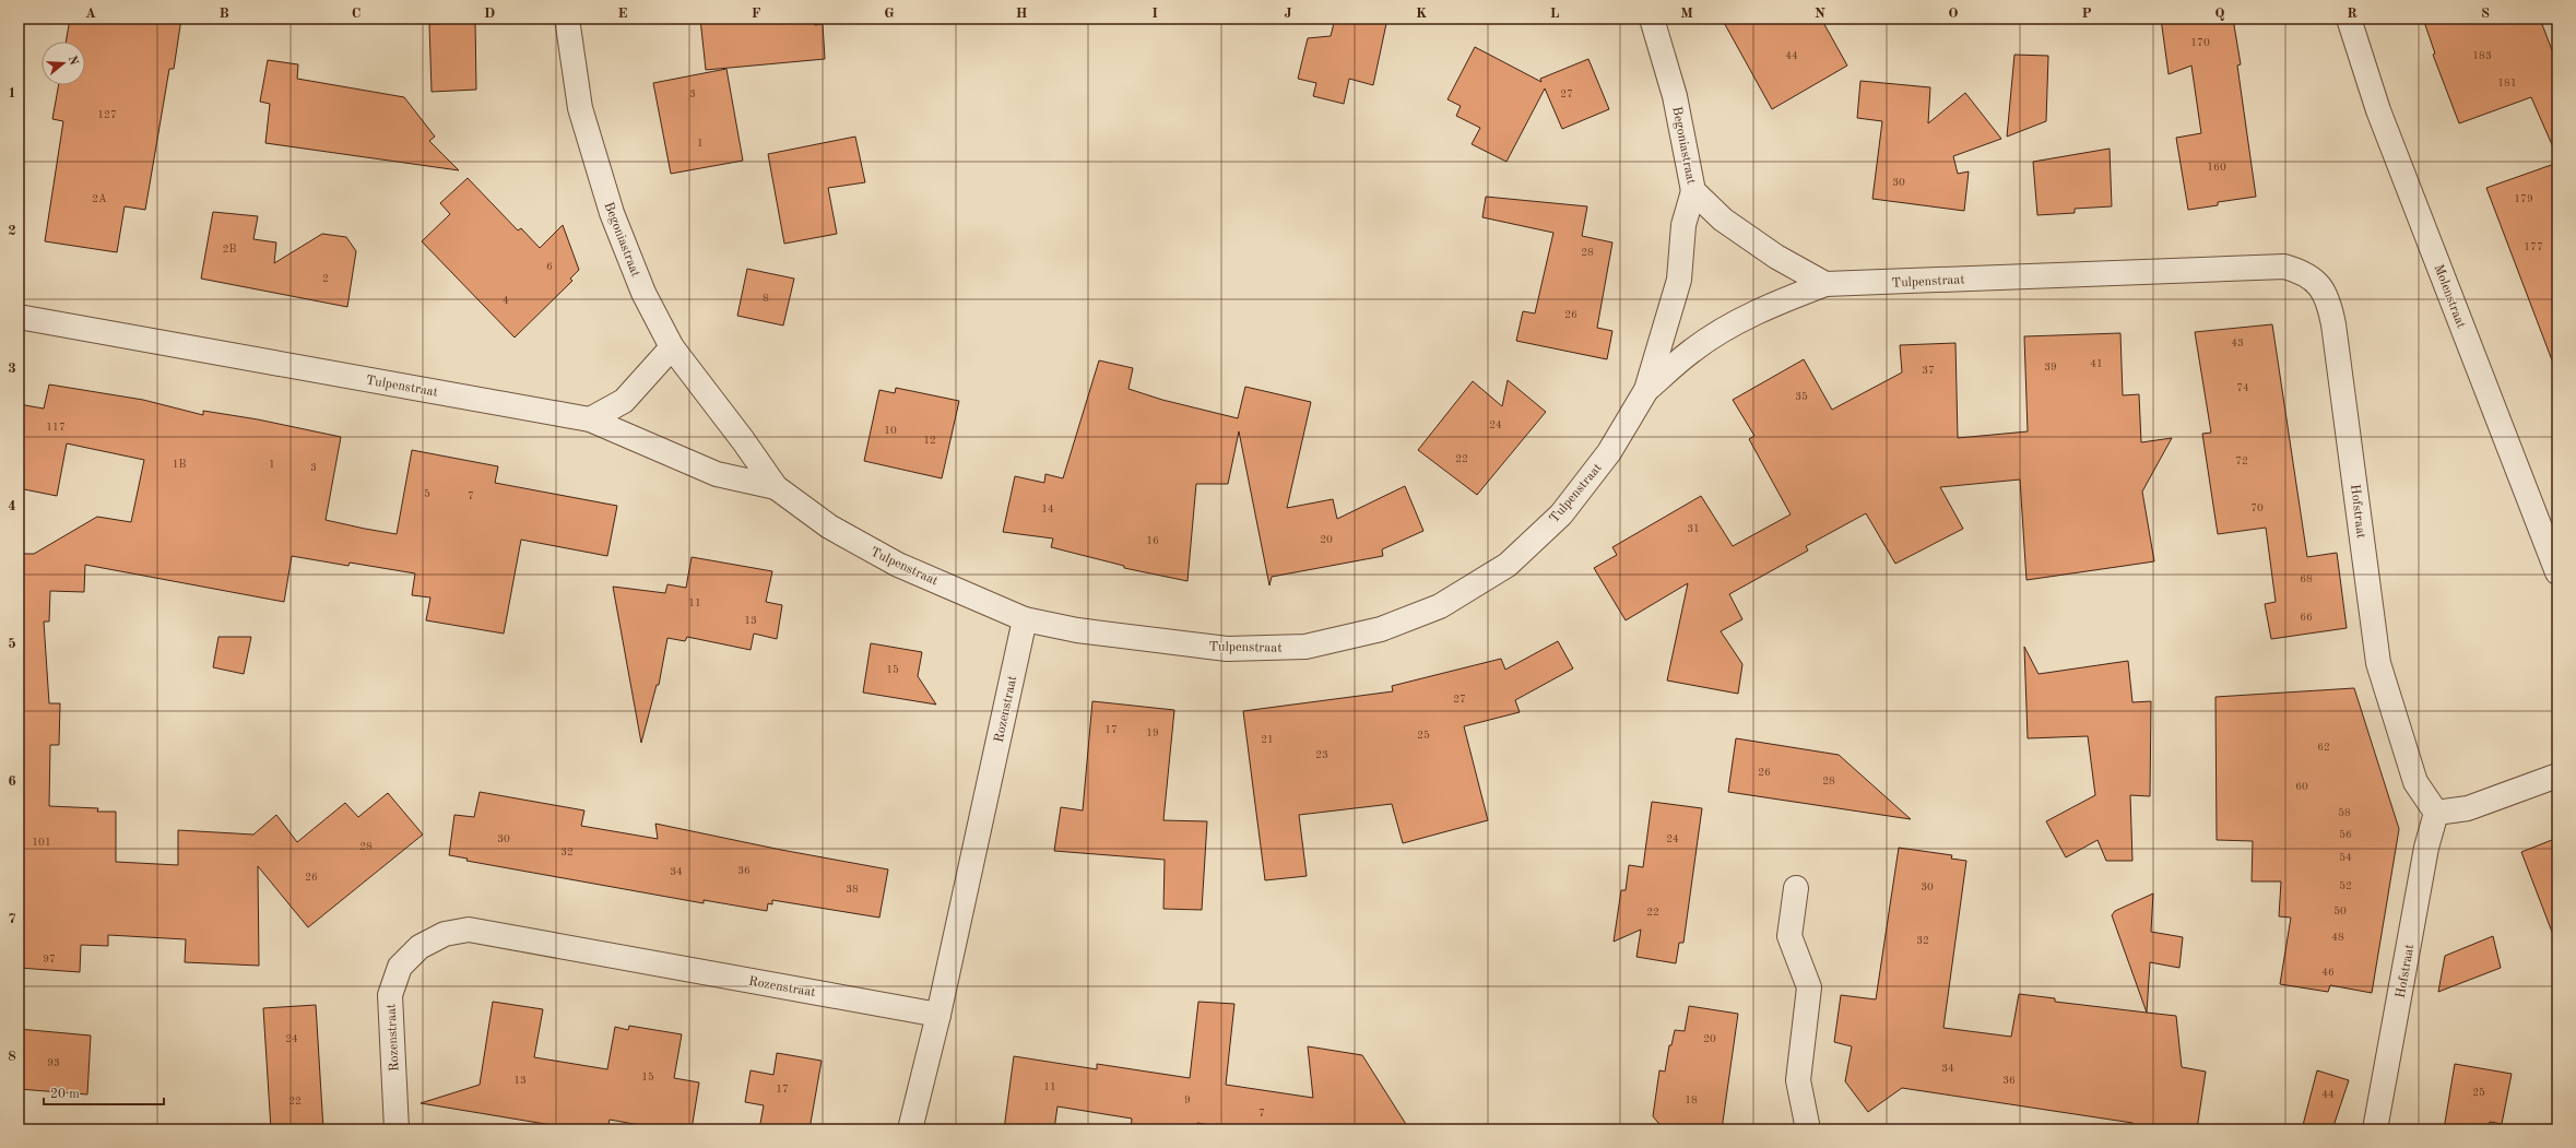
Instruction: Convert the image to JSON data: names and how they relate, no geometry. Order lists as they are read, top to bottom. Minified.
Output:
{"streets":{"street":["Begoniastraat","Tulpenstraat","Molenstraat","Hofstraat","Rozenstraat"]},"crossings":[["Begoniastraat","Tulpenstraat"],["Tulpenstraat","Hofstraat"],["Tulpenstraat","Rozenstraat"]],"house_numbers":["170","44","183","181","3","27","127","1","160","30","2A","179","177","2B","28","6","2","8","4","26","43","41","39","37","74","35","24","117","10","12","22","72","1B","1","3","5","7","70","14","31","20","16","68","11","66","13","15","27","17","19","25","21","62","23","26","28","60","58","56","30","24","101","28","32","54","36","34","26","52","30","38","50","22","48","32","97","46","24","20","93","34","15","13","36","11","17","25","44","9","18","22","7"],"scale_bar":"20 m","north":"right","grid":{"columns":["A","B","C","D","E","F","G","H","I","J","K","L","M","N","O","P","Q","R","S"],"rows":["1","2","3","4","5","6","7","8"]}}
